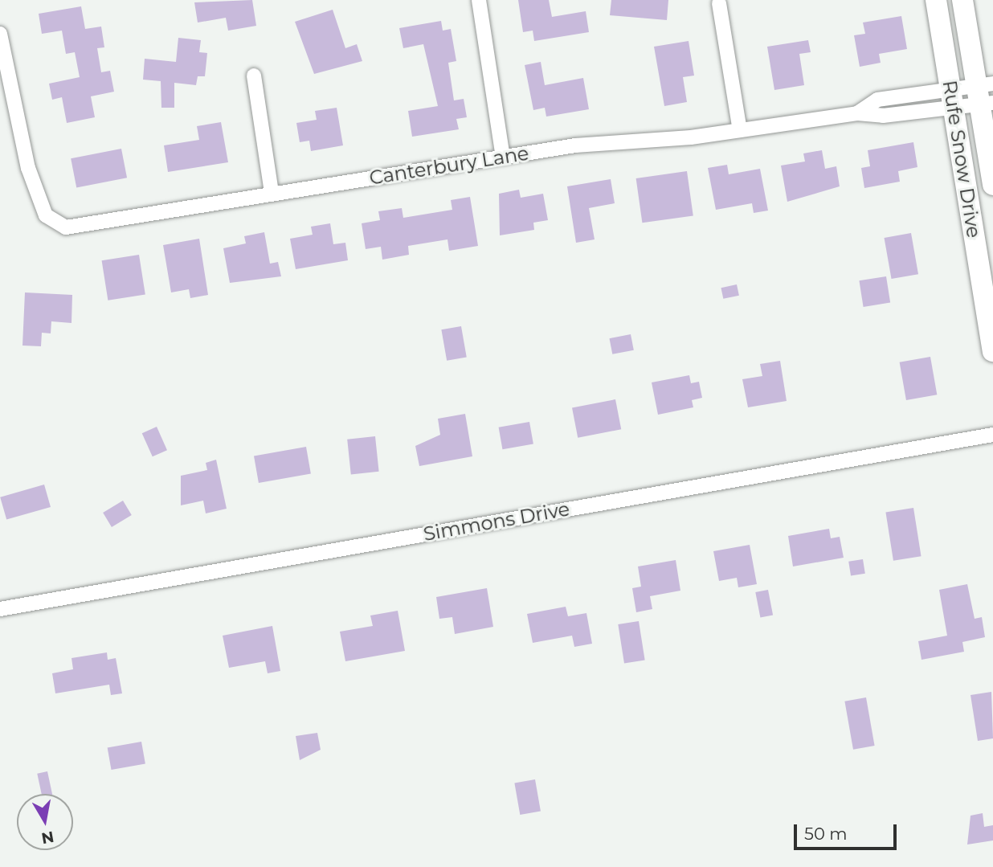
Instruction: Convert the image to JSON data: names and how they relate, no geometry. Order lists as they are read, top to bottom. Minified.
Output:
{"streets":{"main road":["Rufe Snow Drive"],"street":["Canterbury Lane","Simmons Drive"]},"crossings":[["Rufe Snow Drive","Canterbury Lane"]],"scale_bar":"50 m","north":"bottom"}
